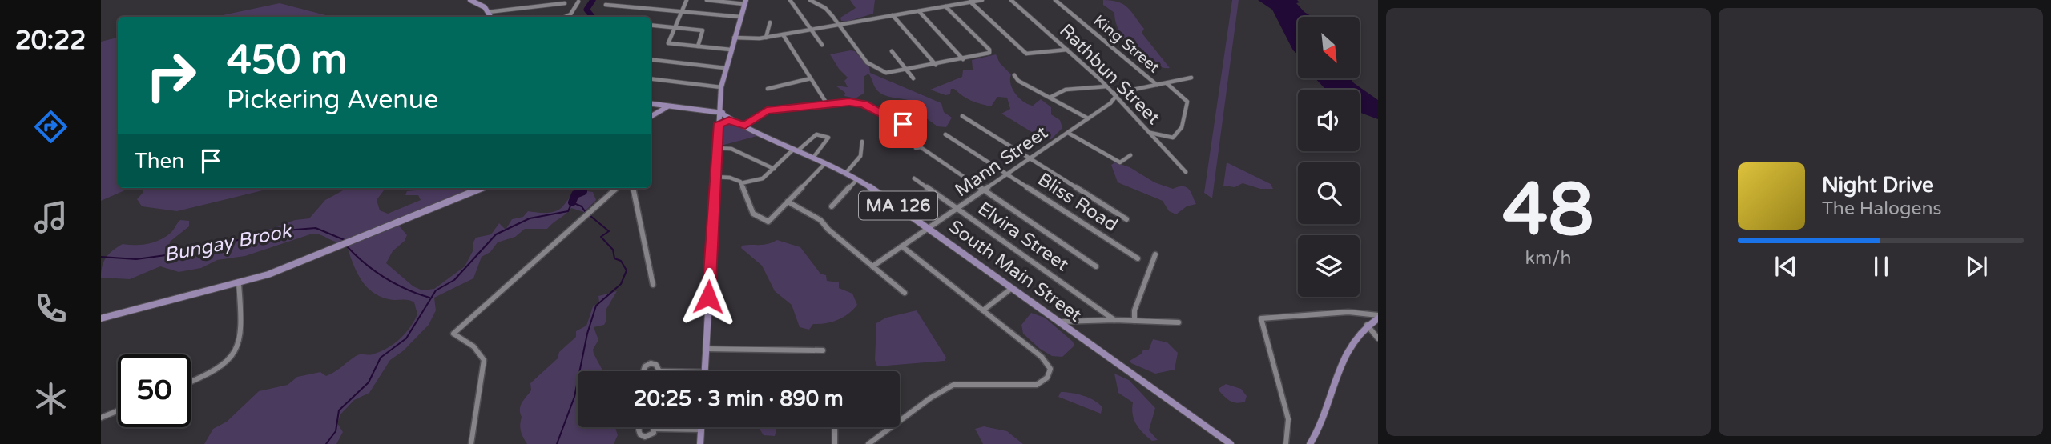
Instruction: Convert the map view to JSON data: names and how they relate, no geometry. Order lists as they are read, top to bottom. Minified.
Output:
{"streets":{"main road":["MA 126","South Main Street"],"street":["King Street","Rathbun Street","Mann Street","Bliss Road","Elvira Street"]},"crossings":[["Rathbun Street","Mann Street"],["Mann Street","Bliss Road"],["Mann Street","Elvira Street"],["Mann Street","South Main Street"]],"water":["Bungay Brook"],"north":"bottom right","page":{"tabs":"20:22","tile":["48","km/h"],"turn":["450 m","Pickering Avenue"],"then":"Then","song":["Night Drive","The Halogens"],"limit":"50","trip":"20:25 · 3 min · 890 m"}}
